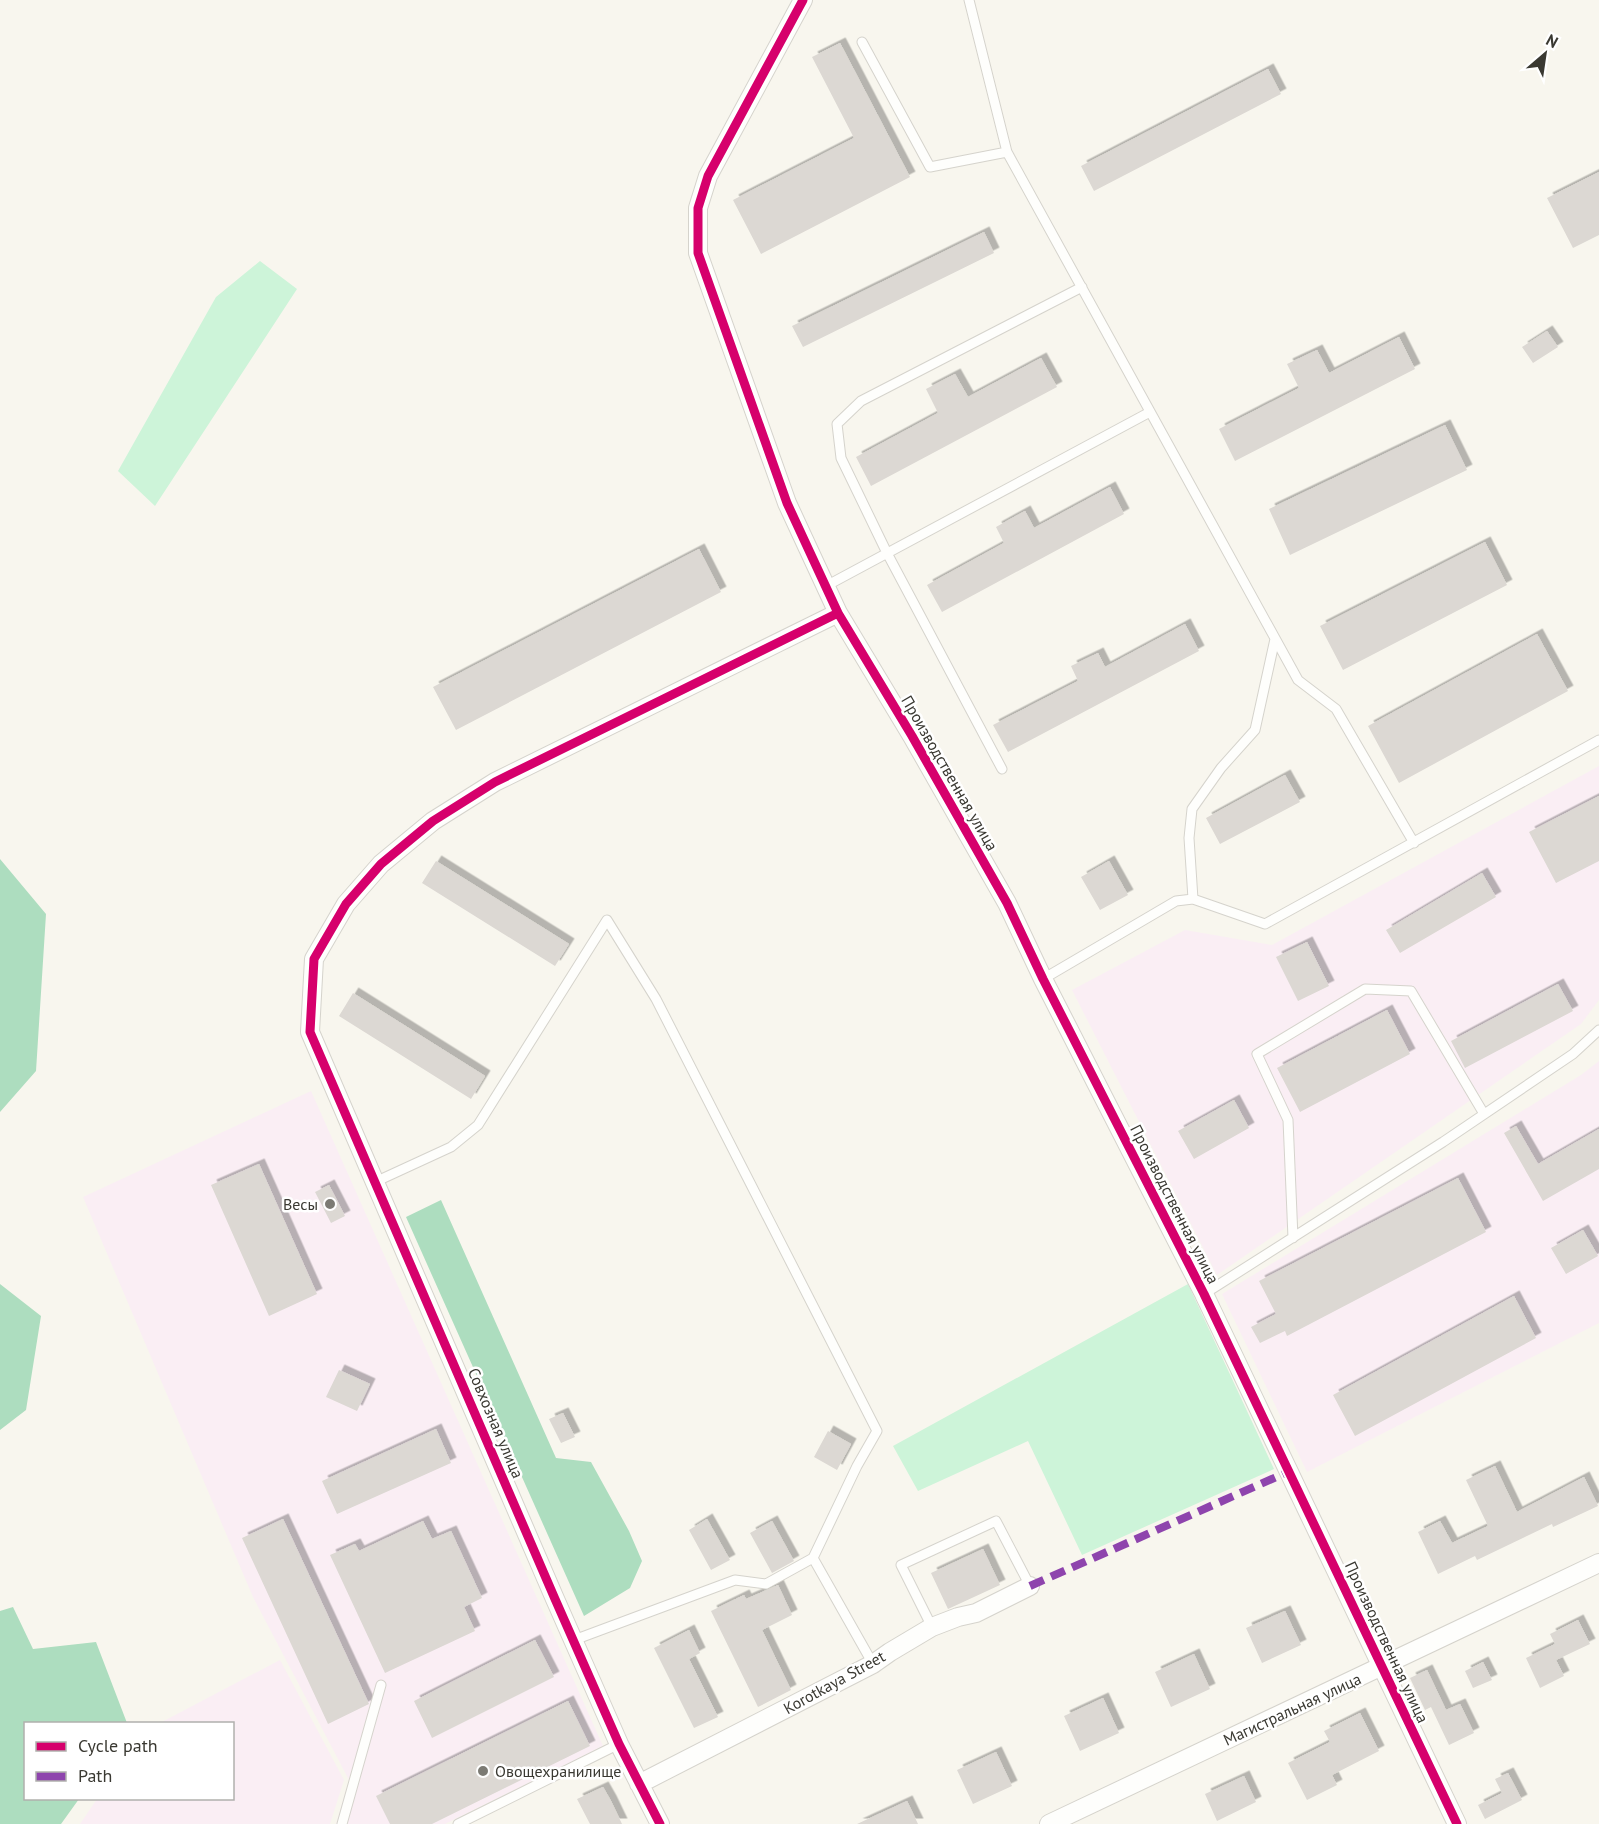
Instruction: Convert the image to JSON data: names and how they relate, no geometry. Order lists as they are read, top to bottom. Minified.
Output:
{"streets":{"street":["Производственная улица","Совхозная улица","Korotkaya Street","Магистральная улица"]},"crossings":[["Производственная улица","Совхозная улица"],["Производственная улица","Магистральная улица"],["Совхозная улица","Korotkaya Street"]],"places":["Весы","Овощехранилище"],"legend":["Cycle path","Path"],"north":"top right"}
